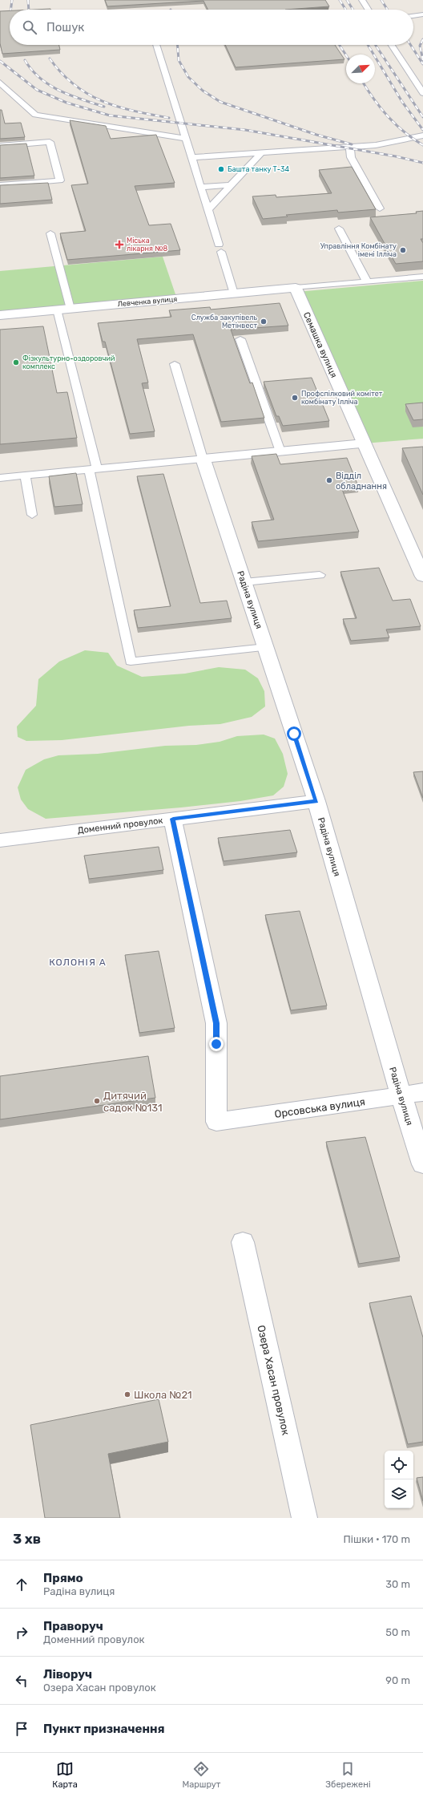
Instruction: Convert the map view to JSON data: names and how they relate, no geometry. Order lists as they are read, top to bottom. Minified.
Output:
{"streets":{"street":["Левченка вулиця","Семашка вулиця","Радіна вулиця","Доменний провулок","Орсовська вулиця","Озера Хасан провулок"]},"crossings":[["Левченка вулиця","Семашка вулиця"],["Радіна вулиця","Доменний провулок"],["Радіна вулиця","Орсовська вулиця"],["Доменний провулок","Орсовська вулиця"]],"districts":["КОЛОНІЯ А"],"places":{"other":["Башта танку Т-34","Управління Комбінату імені Ілліча","Служба закупівель Метінвест","Фізкультурно-оздоровчий комплекс","Профспілковий комітет комбінату Ілліча","Відділ обладнання","Дитячий садок №131","Школа №21"],"health":["Міська лікарня №8"]},"north":"top right","page":{"search":"Пошук","heading":["3 хв","Пішки · 170 m"],"list":[["Прямо","Радіна вулиця","30 m"],["Праворуч","Доменний провулок","50 m"],["Ліворуч","Озера Хасан провулок","90 m"],"Пункт призначення"],"nav":["Карта","Маршрут","Збережені"]}}
